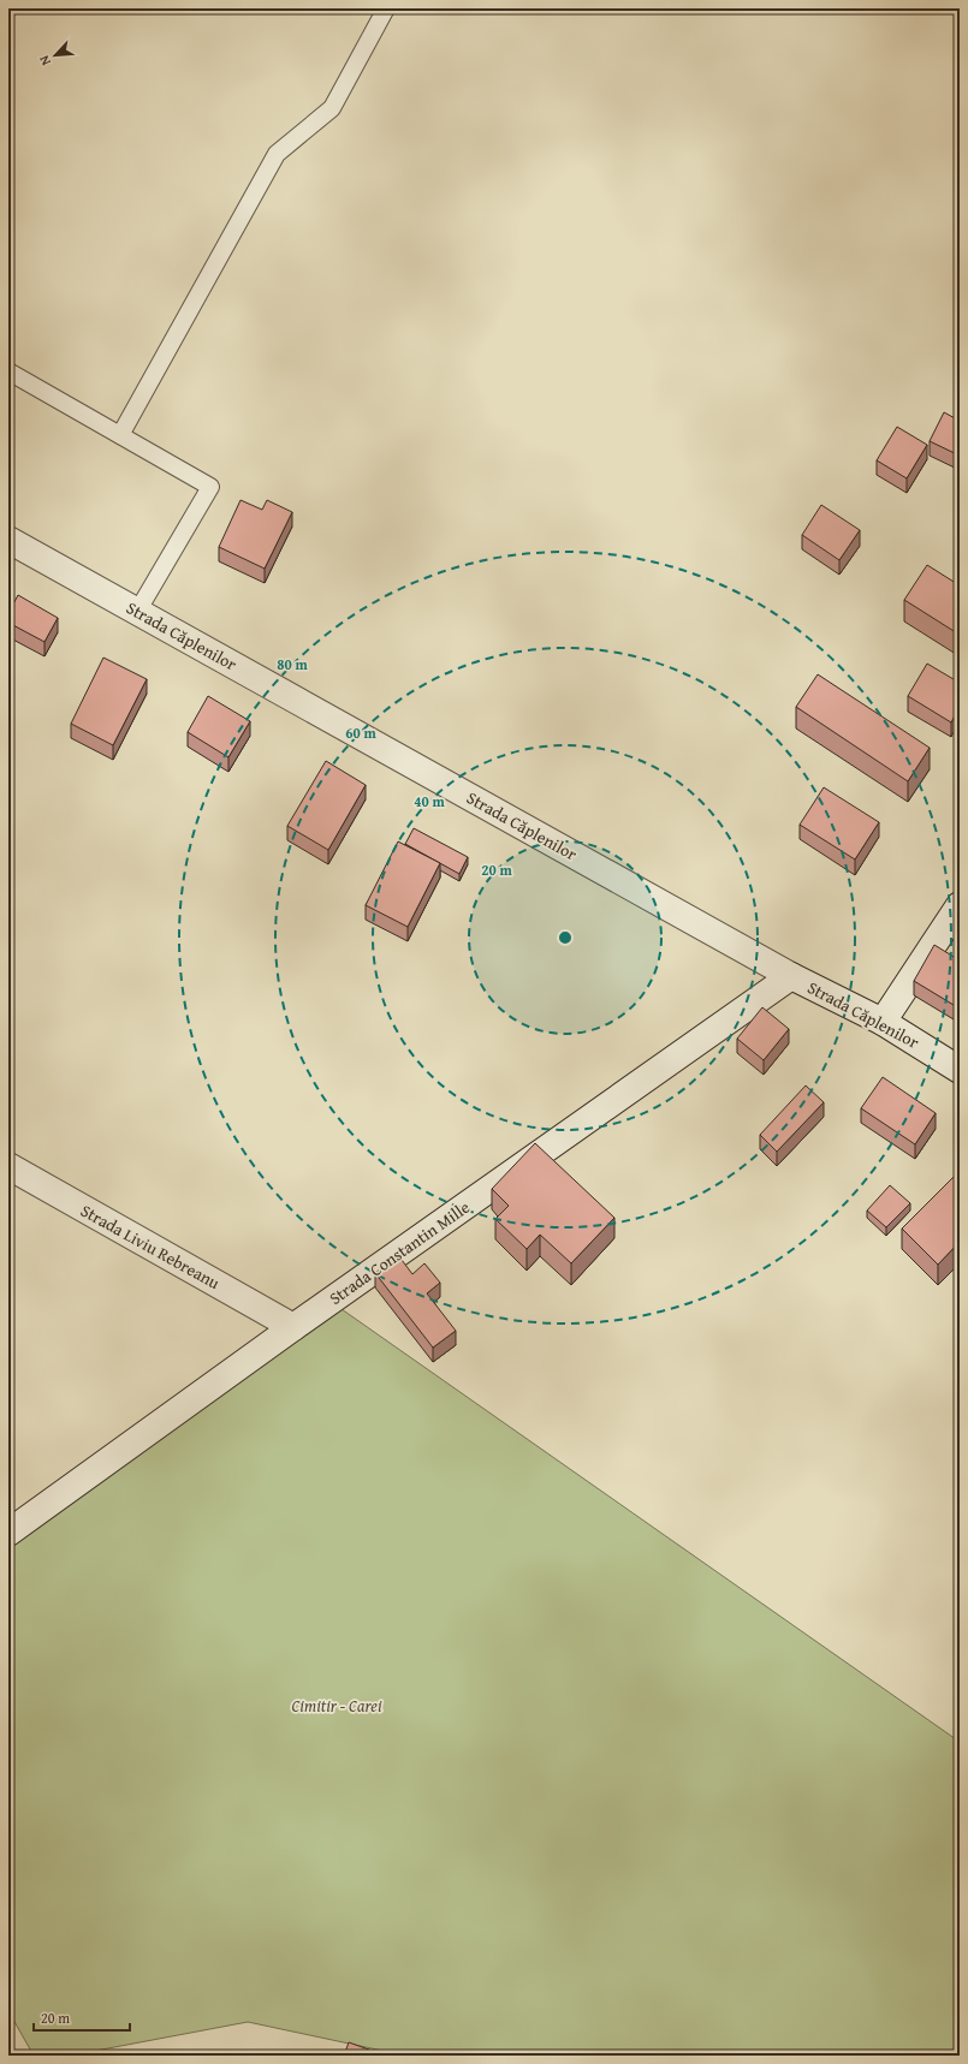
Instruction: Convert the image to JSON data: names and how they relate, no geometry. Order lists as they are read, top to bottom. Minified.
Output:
{"streets":{"main road":["Strada Căplenilor","Strada Liviu Rebreanu","Strada Constantin Mille"]},"crossings":[["Strada Căplenilor","Strada Constantin Mille"],["Strada Liviu Rebreanu","Strada Constantin Mille"]],"parks":["Cimitir - Carei"],"scale_bar":"20 m","north":"bottom left","rings":["80 m","60 m","40 m","20 m"]}
